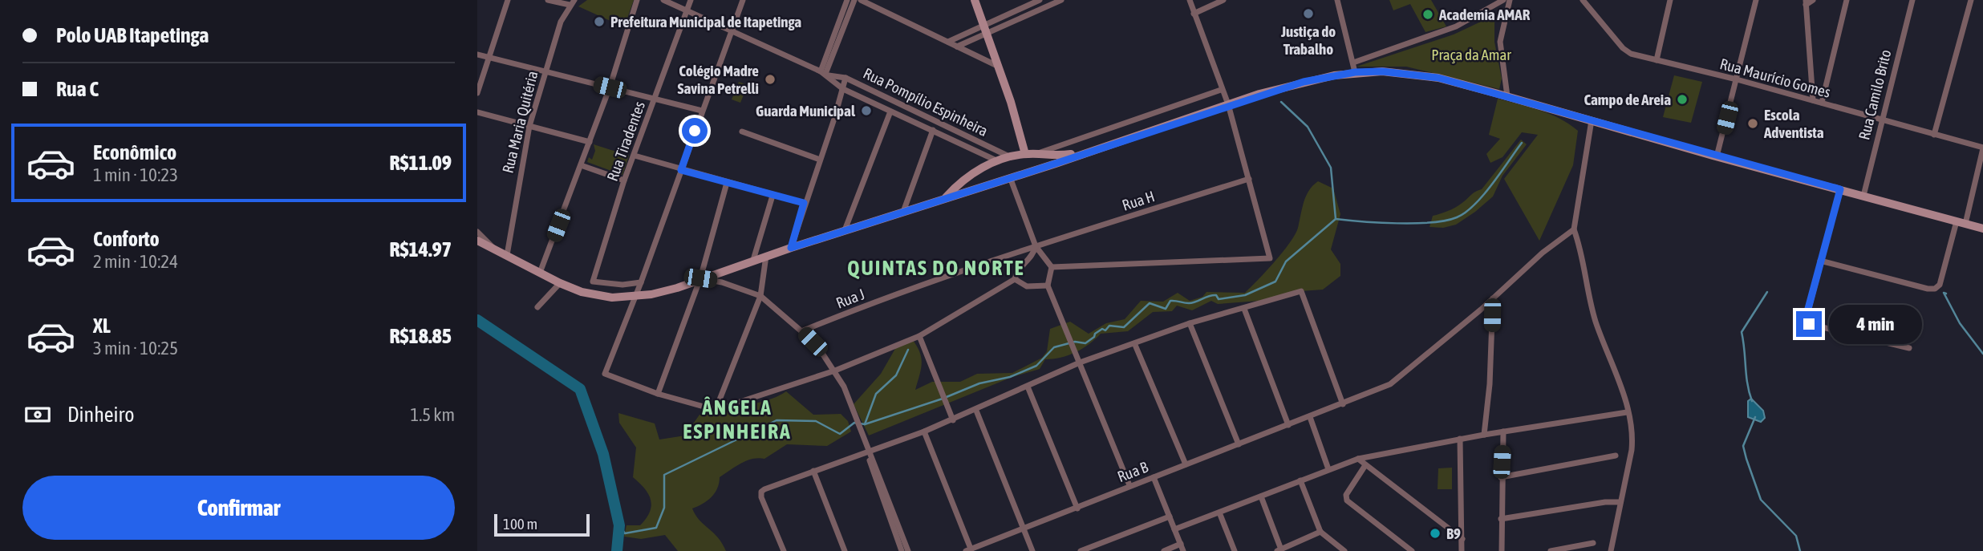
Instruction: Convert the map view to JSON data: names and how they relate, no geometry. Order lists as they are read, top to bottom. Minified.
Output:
{"streets":{"street":["Rua Maurício Gomes","Rua Camilo Brito","Rua Pompílio Espinheira","Rua Maria Quitéria","Rua Tiradentes","Rua H","Rua J","Rua B"]},"crossings":[["Rua Maurício Gomes","Rua Camilo Brito"],["Rua Pompílio Espinheira","Rua Tiradentes"],["Rua H","Rua J"]],"districts":["QUINTAS DO NORTE","ÂNGELA ESPINHEIRA"],"parks":["Praça da Amar"],"places":["Justiça do Trabalho","Academia AMAR","Prefeitura Municipal de Itapetinga","Colégio Madre Savina Petrelli","Campo de Areia","Guarda Municipal","Escola Adventista","B9"],"scale_bar":"100 m","page":{"banner":["Polo UAB Itapetinga","Rua C"],"list":[{"name":"Econômico","note":"1 min · 10:23","value":"R$11.09"},{"name":"Conforto","note":"2 min · 10:24","value":"R$14.97"},{"name":"XL","note":"3 min · 10:25","value":"R$18.85"}],"bubble":"4 min","pay":["Dinheiro","1.5 km"],"buttons":"Confirmar","scale":"100 m"}}
